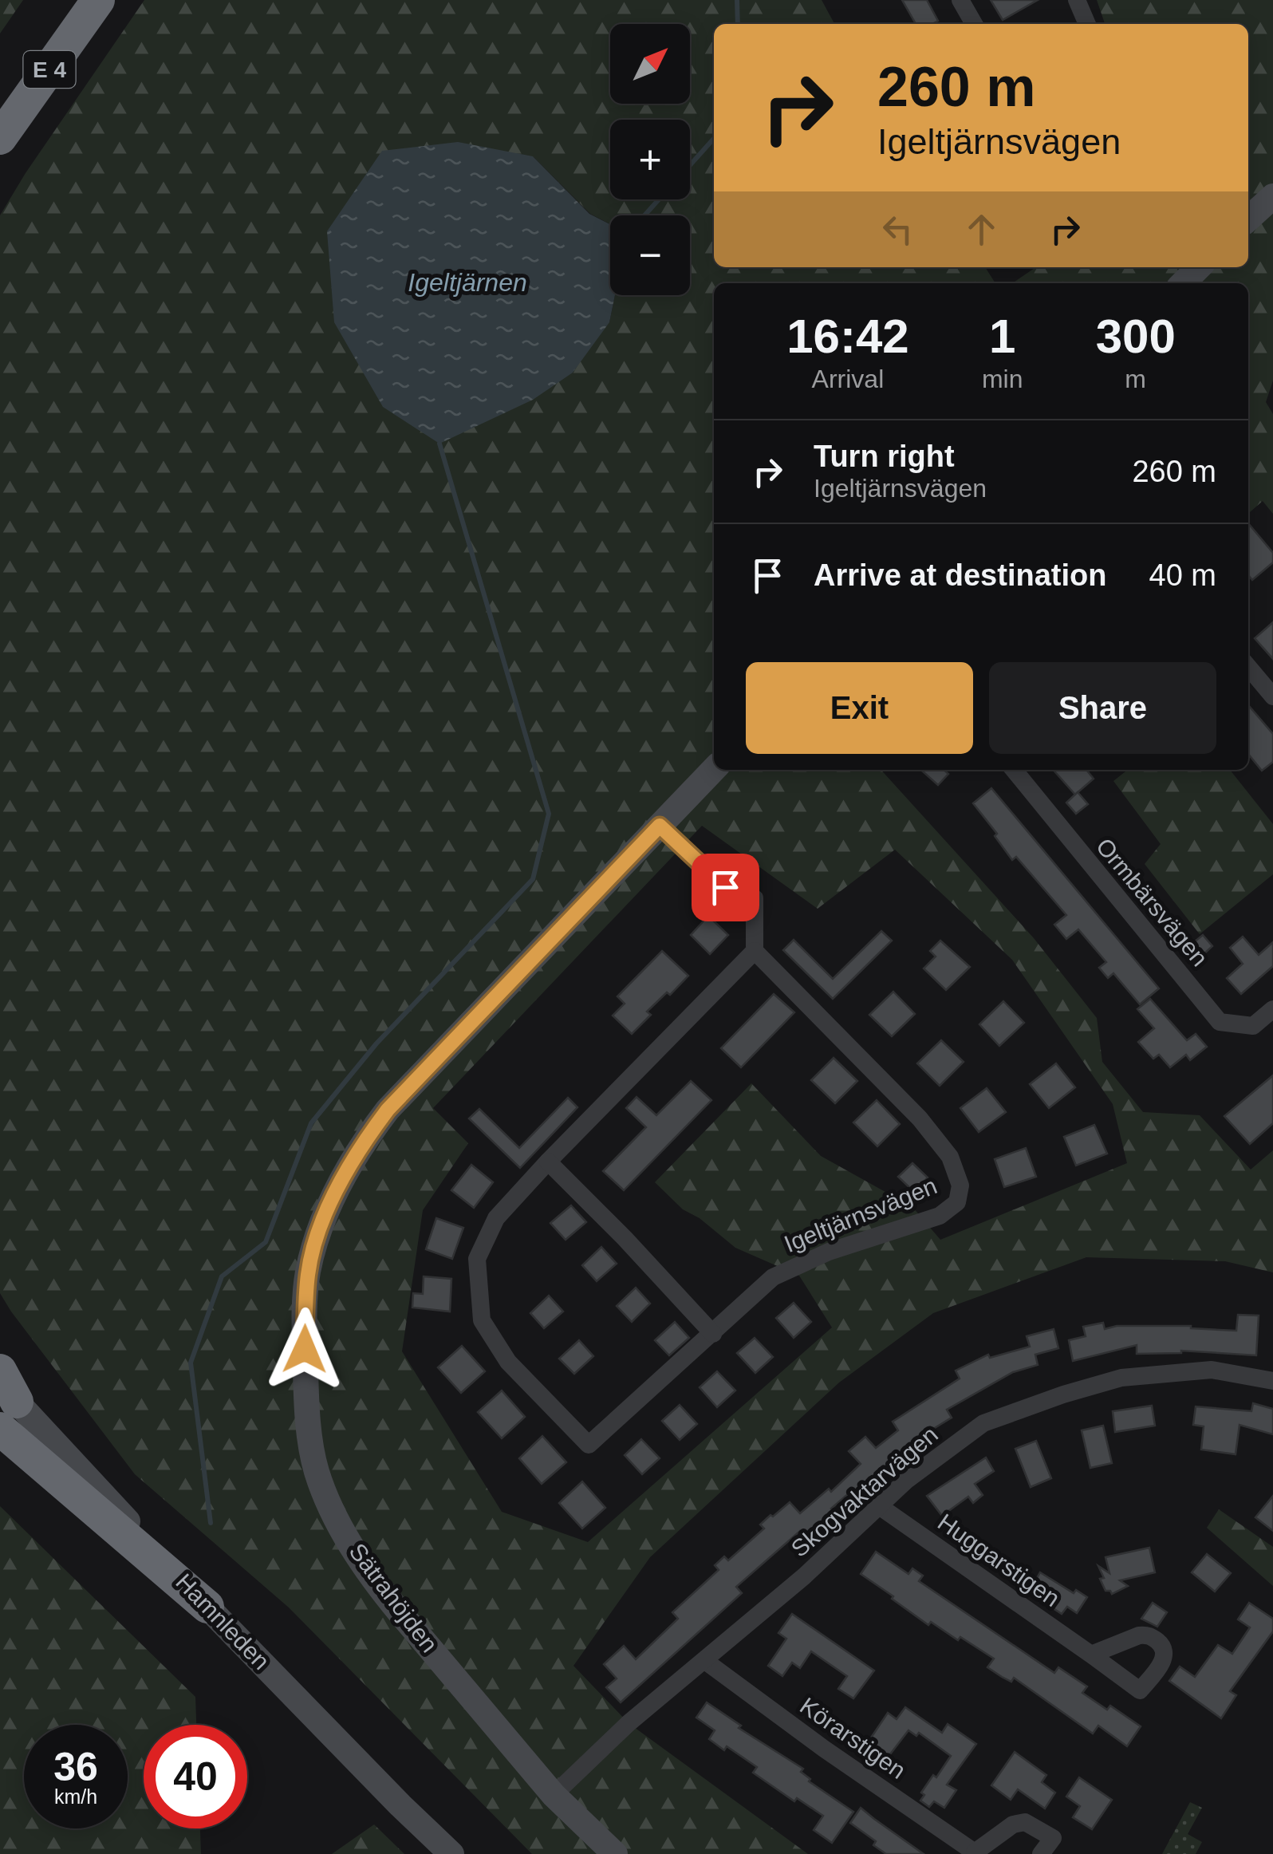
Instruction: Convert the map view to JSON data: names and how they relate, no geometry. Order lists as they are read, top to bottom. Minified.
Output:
{"streets":{"highway":["E 4"],"street":["Ormbärsvägen","Igeltjärnsvägen","Skogvaktarvägen","Huggarstigen","Sätrahöjden","Hamnleden","Körarstigen"]},"crossings":[["Skogvaktarvägen","Huggarstigen"],["Skogvaktarvägen","Sätrahöjden"],["Skogvaktarvägen","Körarstigen"]],"water":["Igeltjärnen"],"north":"top right","page":{"map_buttons":["+","−"],"turn":["260 m","Igeltjärnsvägen"],"eta":["16:42","Arrival","1","min","300","m"],"list":[{"name":"Turn right","note":"Igeltjärnsvägen","value":"260 m"},{"name":"Arrive at destination","value":"40 m"}],"buttons":["Exit","Share"],"speed":"36 km/h","limit":"40"}}
